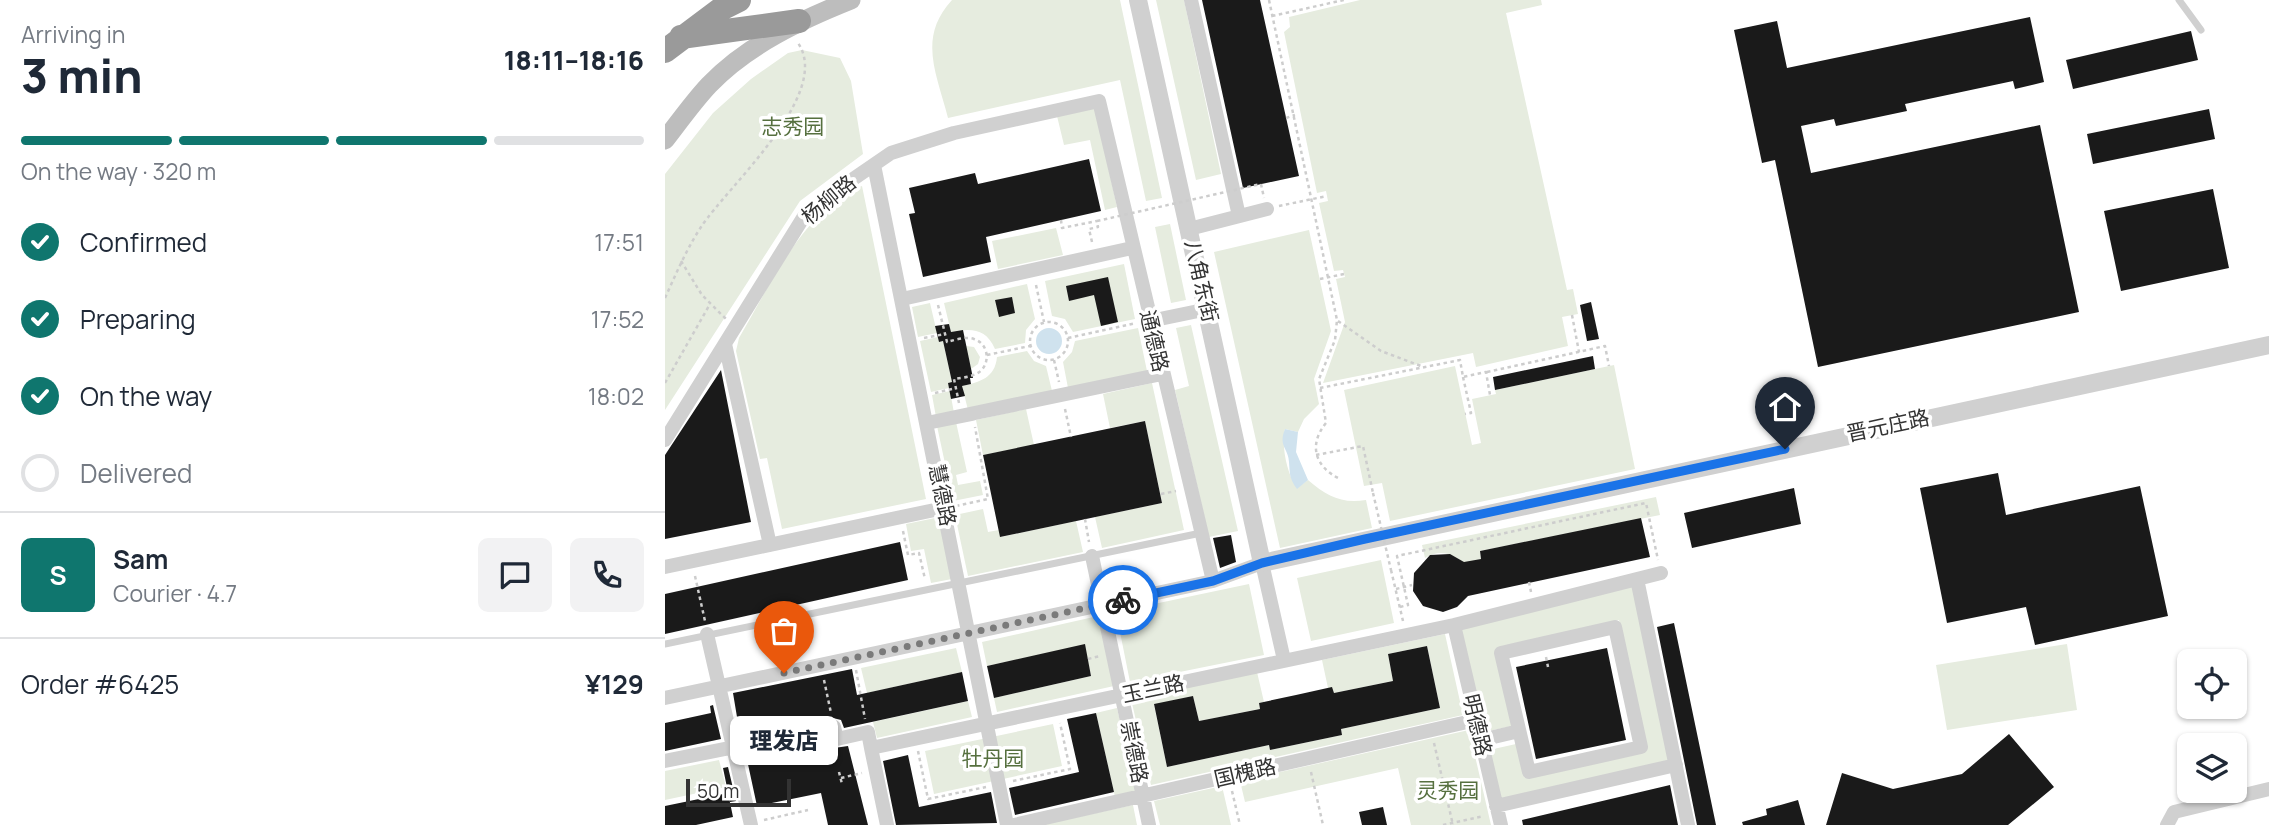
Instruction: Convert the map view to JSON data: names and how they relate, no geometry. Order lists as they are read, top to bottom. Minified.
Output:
{"streets":{"street":["杨柳路","八角东街","通德路","晋元庄路","慧德路","玉兰路","明德路","崇德路","国槐路"]},"crossings":[["杨柳路","通德路"],["杨柳路","慧德路"],["八角东街","晋元庄路"],["慧德路","玉兰路"],["玉兰路","明德路"],["玉兰路","崇德路"],["明德路","国槐路"],["崇德路","国槐路"]],"parks":["志秀园","牡丹园","灵秀园"],"places":["理发店"],"scale_bar":"50 m","page":{"heading":["3 min","Arriving in","18:11–18:16"],"panel":["Sam","Courier · 4.7","Order #6425","¥129"],"bar":"On the way · 320 m","list":[["Confirmed","17:51"],["Preparing","17:52"],["On the way","18:02"],"Delivered"],"round":"S","bubble":"理发店","scale":"50 m"}}
